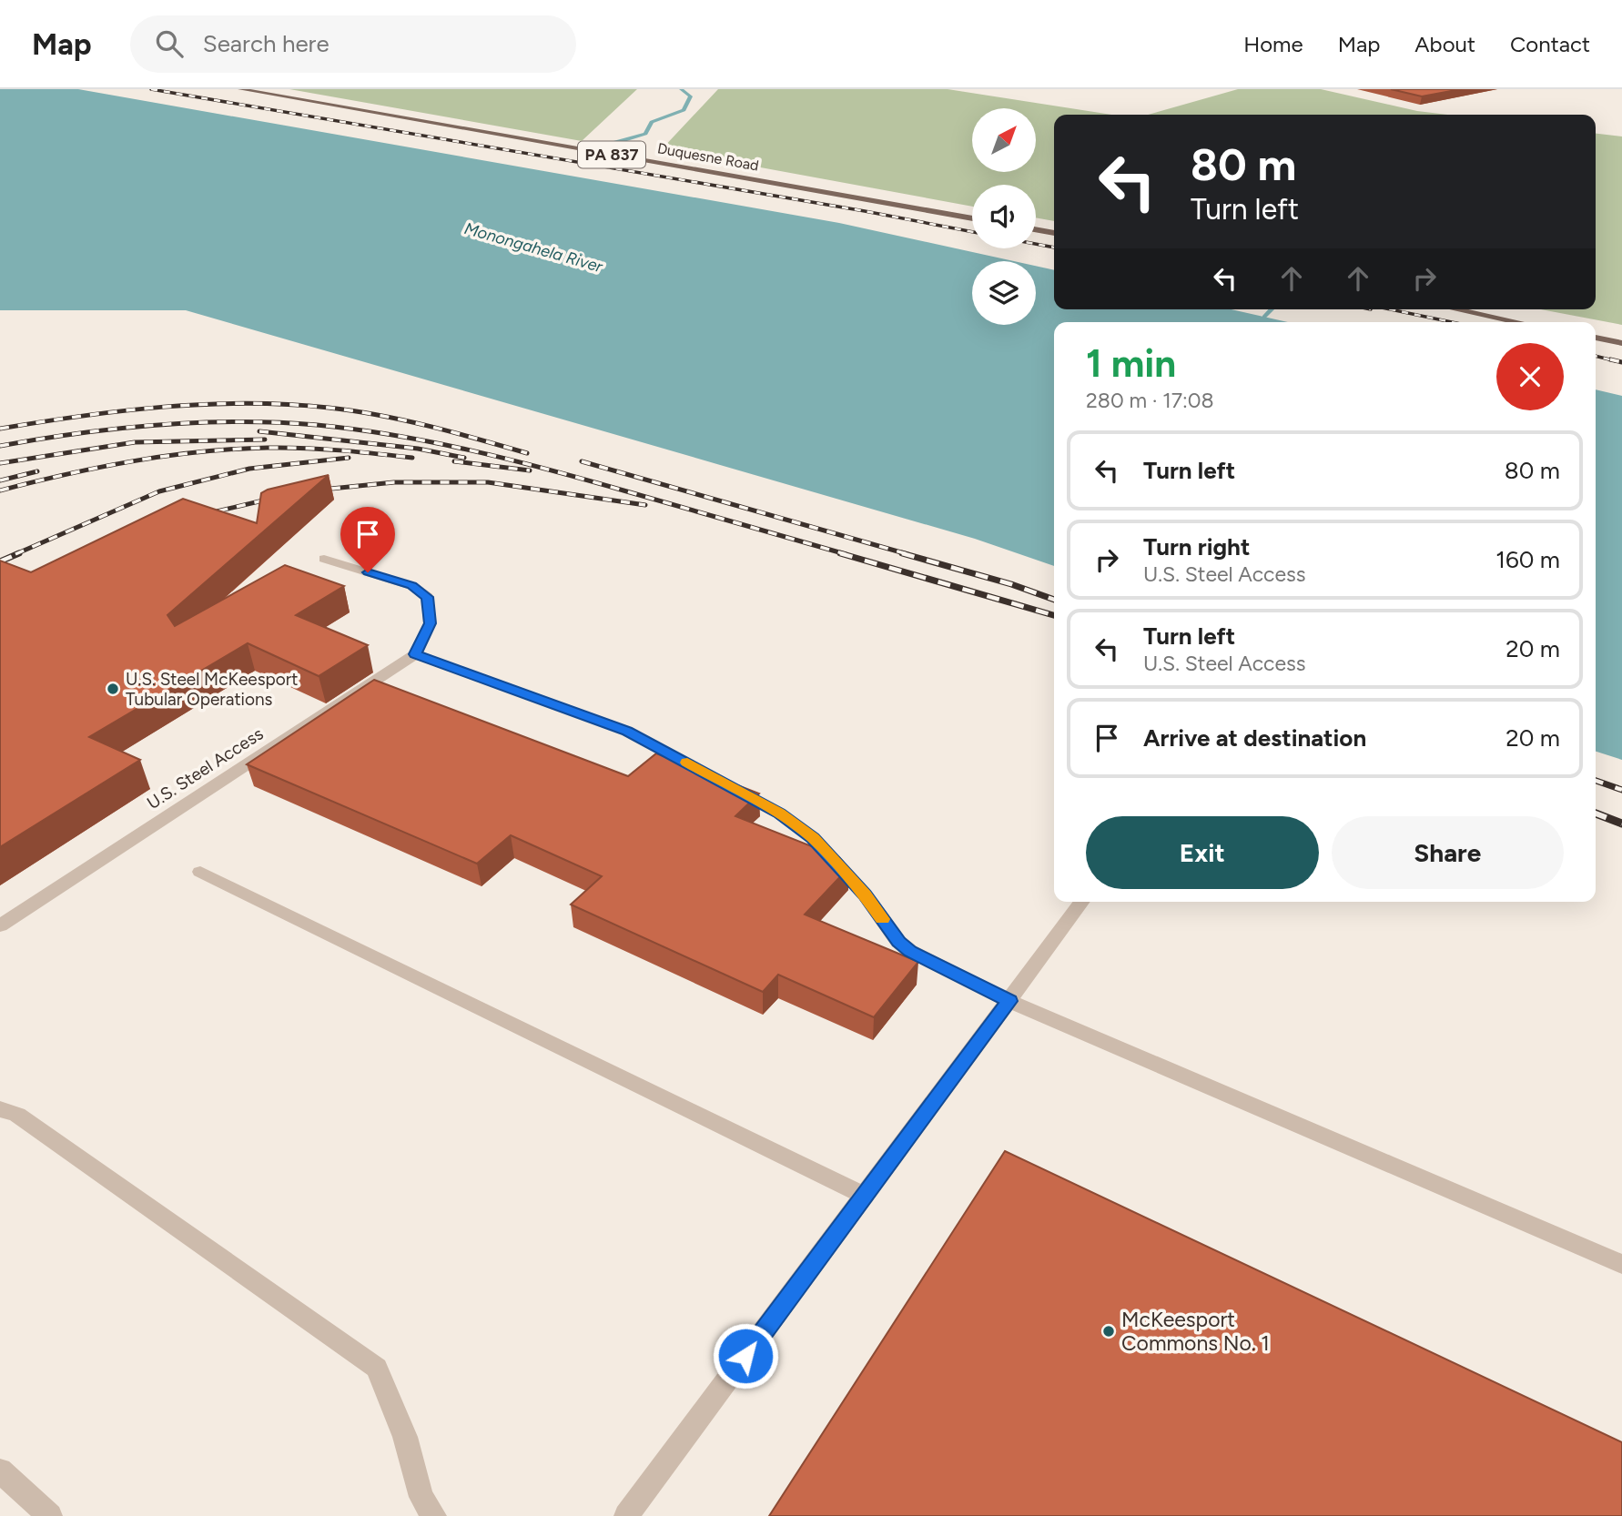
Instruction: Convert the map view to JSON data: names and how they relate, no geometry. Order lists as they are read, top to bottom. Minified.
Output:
{"streets":{"main road":["PA 837","Duquesne Road"],"street":["U.S. Steel Access"]},"water":["Monongahela River"],"places":["U.S. Steel McKeesport Tubular Operations","McKeesport Commons No. 1"],"north":"top right","page":{"header":"Map","search":"Search here","nav":["Home","Map","About","Contact"],"turn":["80 m","Turn left"],"heading":["1 min","280 m · 17:08"],"list":[{"name":"Turn left","value":"80 m"},{"name":"Turn right","note":"U.S. Steel Access","value":"160 m"},{"name":"Turn left","note":"U.S. Steel Access","value":"20 m"},{"name":"Arrive at destination","value":"20 m"}],"buttons":["Exit","Share"]}}
